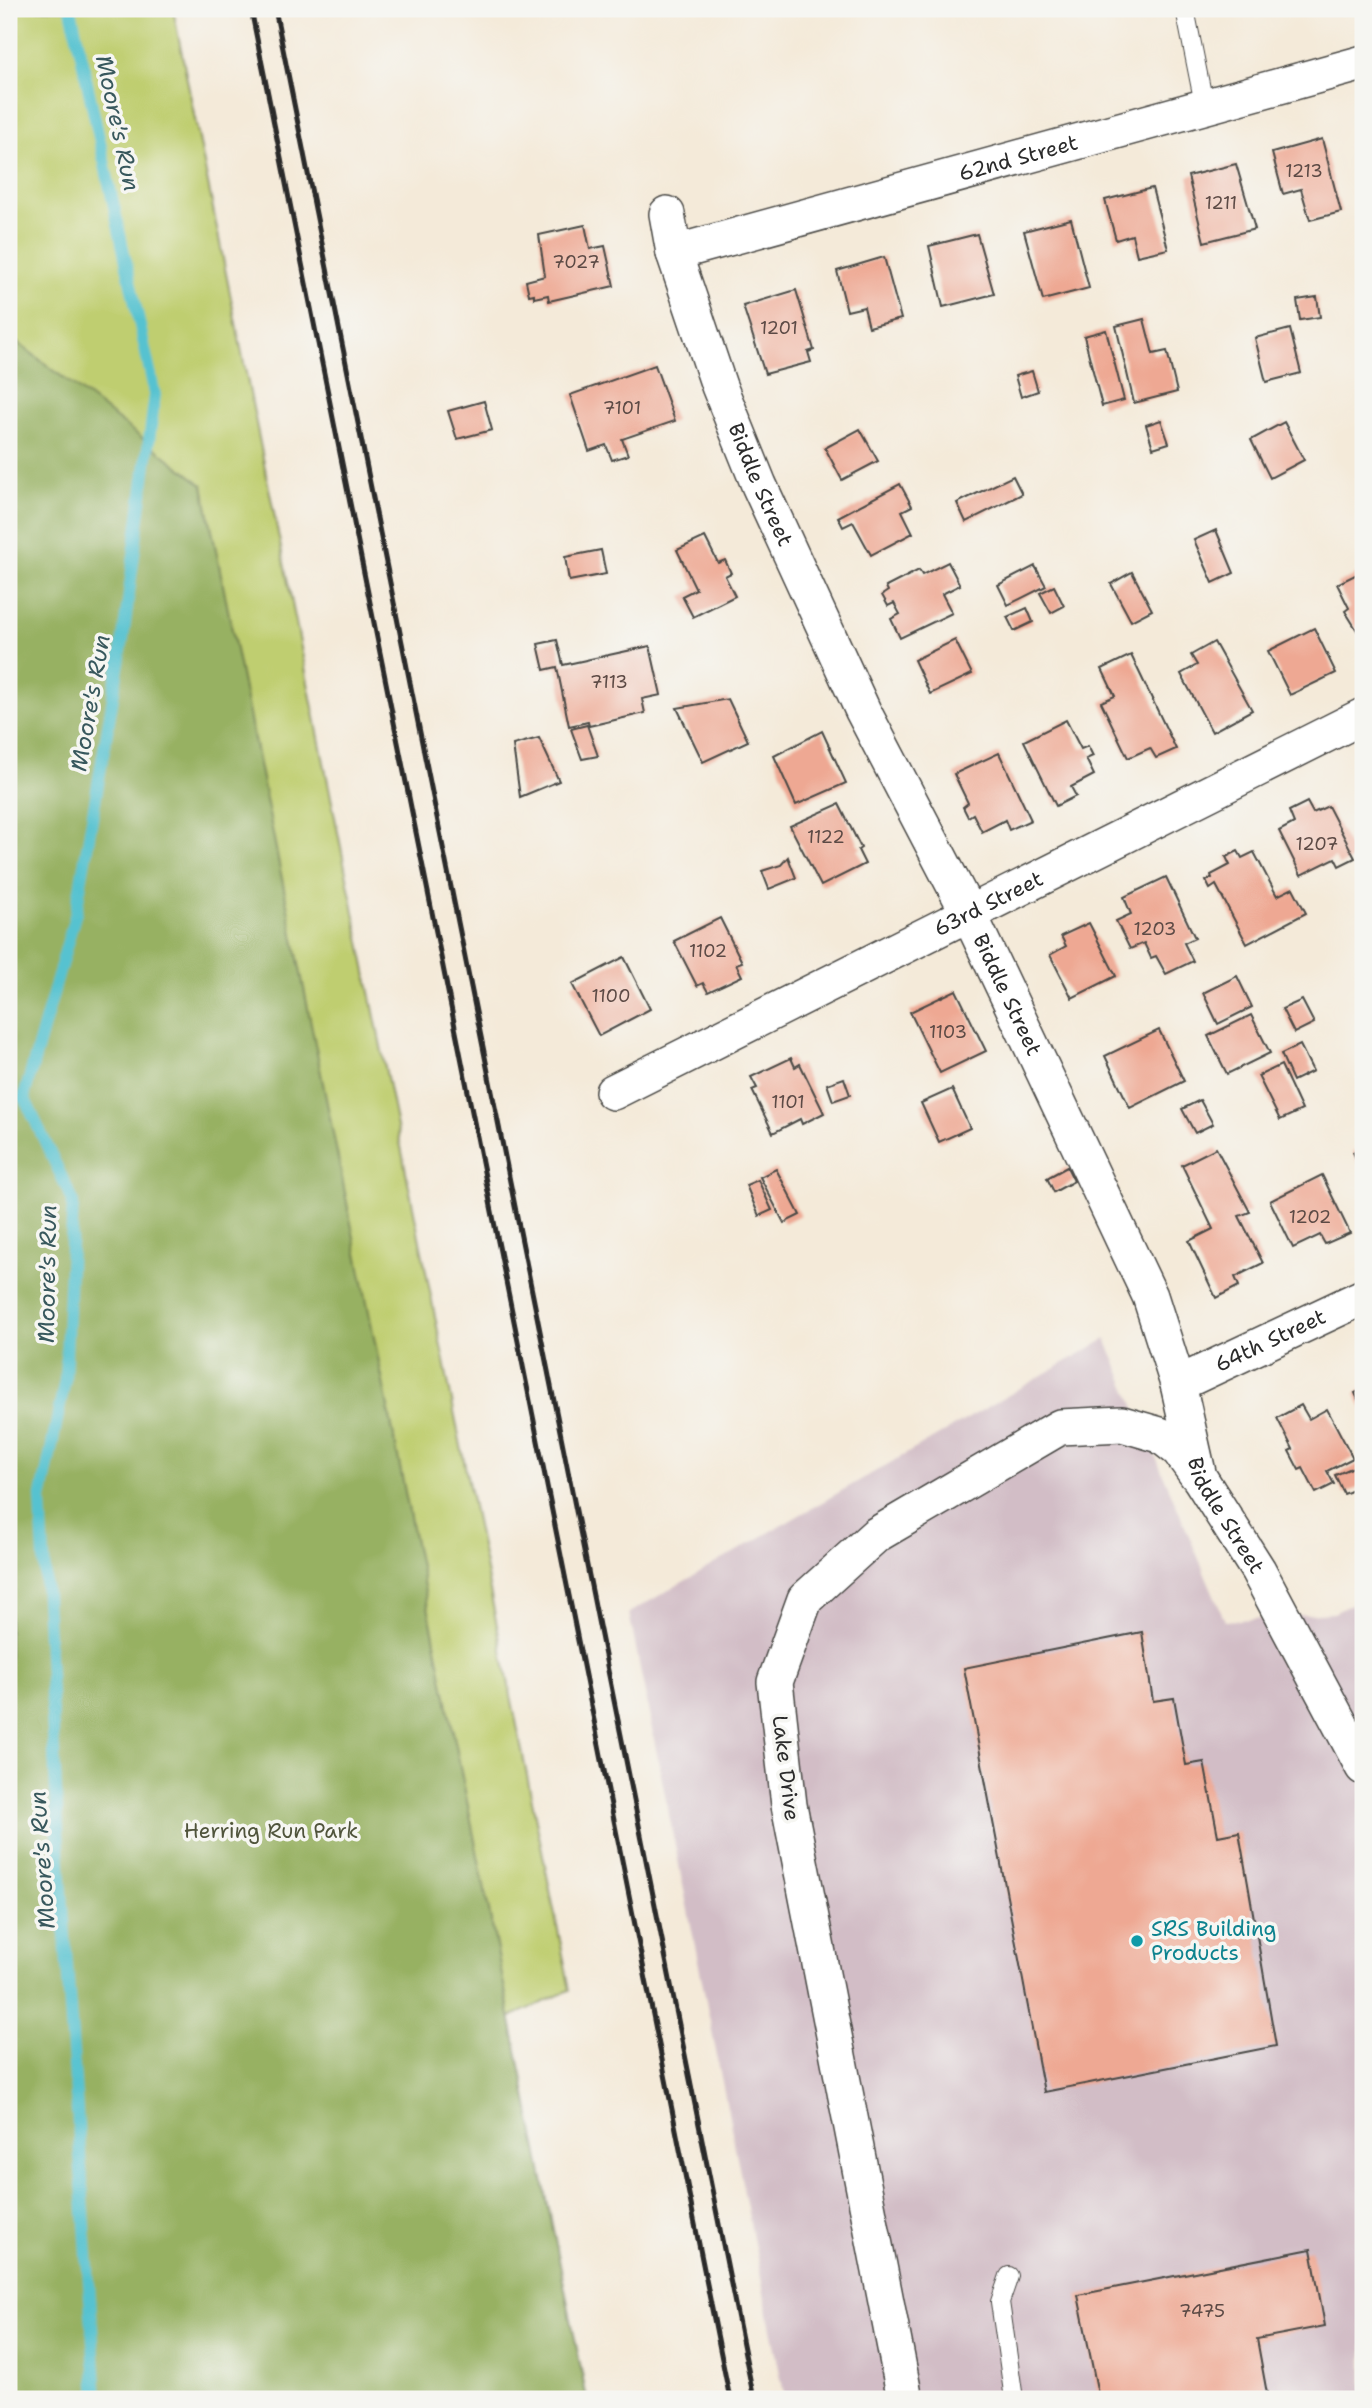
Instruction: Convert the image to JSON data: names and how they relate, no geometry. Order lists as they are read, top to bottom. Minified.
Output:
{"streets":{"street":["62nd Street","Biddle Street","63rd Street","64th Street","Lake Drive"]},"crossings":[["62nd Street","Biddle Street"],["Biddle Street","63rd Street"],["Biddle Street","64th Street"],["Biddle Street","Lake Drive"]],"water":["Moore's Run"],"parks":["Herring Run Park"],"places":["SRS Building Products"],"house_numbers":["1213","1211","7027","1201","7101","7113","1122","1207","1203","1102","1100","1103","1101","1202","7475"]}
